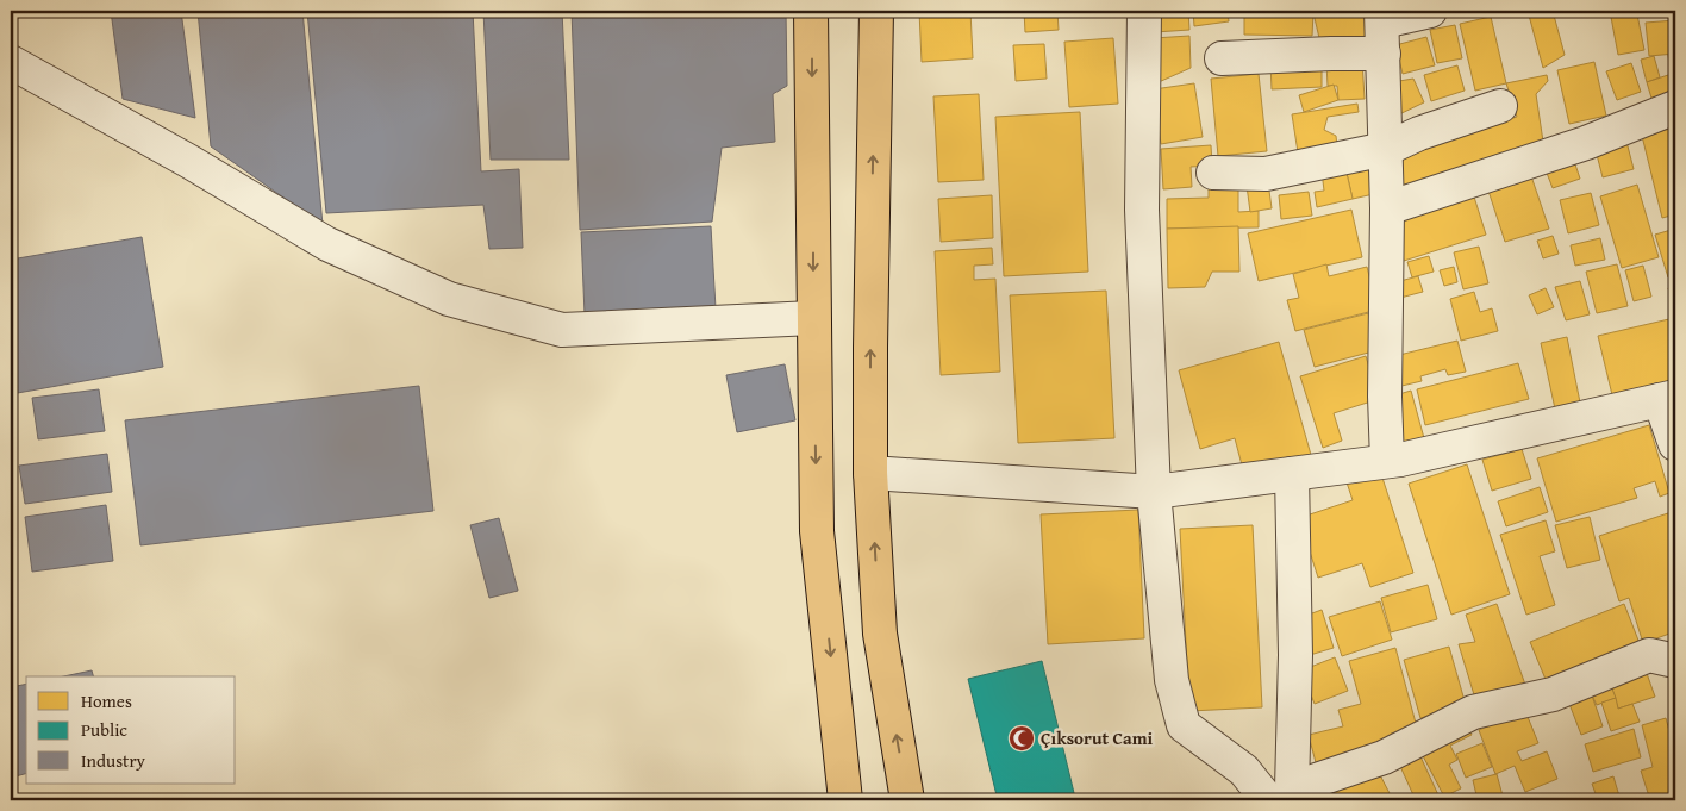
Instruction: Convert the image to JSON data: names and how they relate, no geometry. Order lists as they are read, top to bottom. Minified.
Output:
{"places":{"mosque":["Çıksorut Cami"]},"legend":["Homes","Public","Industry"]}
